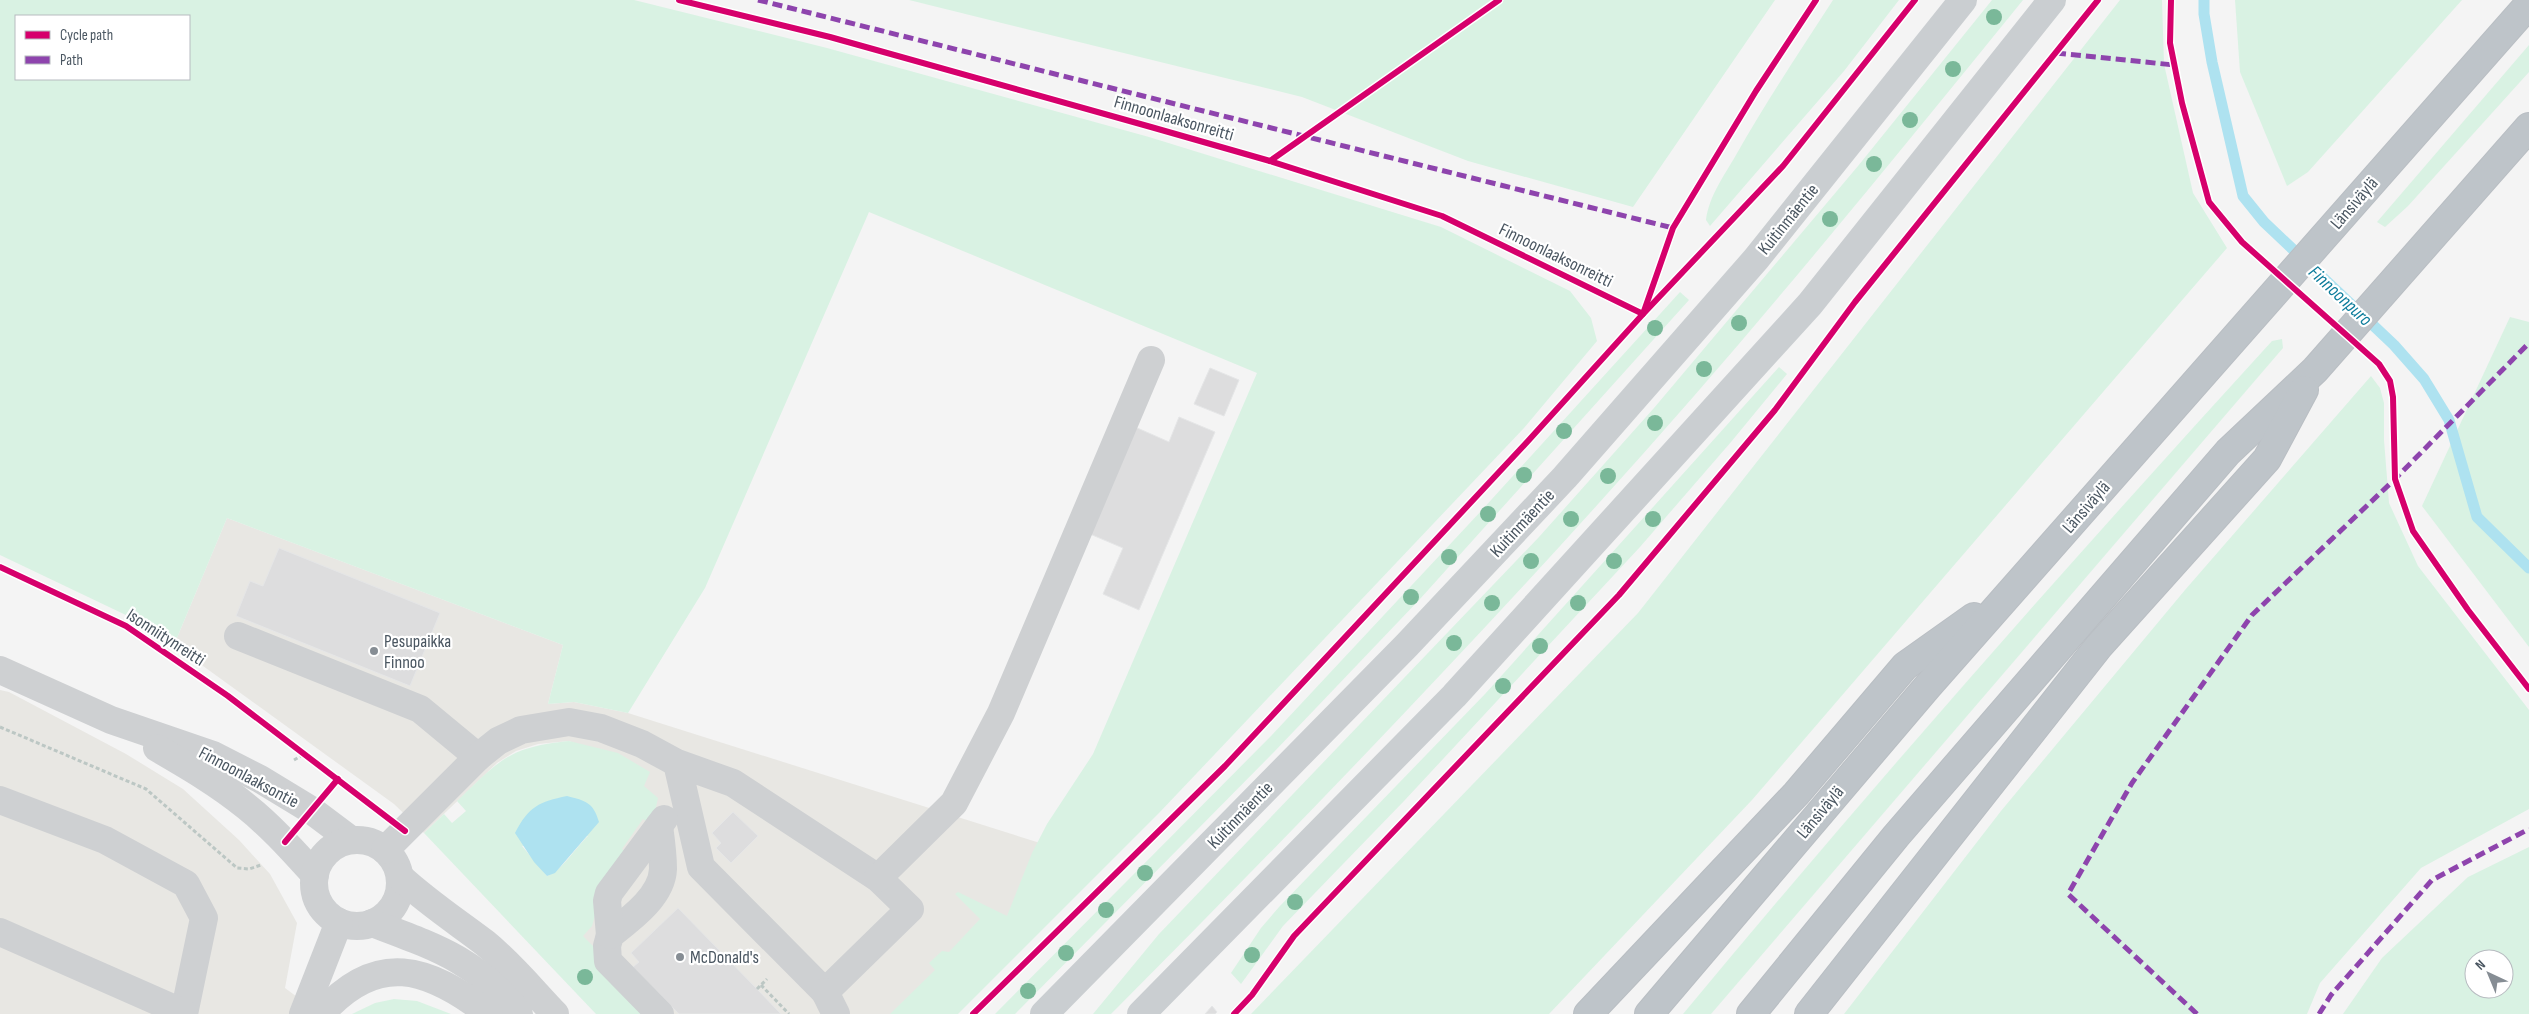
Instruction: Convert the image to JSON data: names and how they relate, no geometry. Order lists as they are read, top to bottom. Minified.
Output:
{"streets":{"highway":["Länsiväylä"],"main road":["Kuitinmäentie"],"street":["Finnoonlaaksontie"],"cycle path":["Finnoonlaaksonreitti","Isonniitynreitti"]},"water":["Finnoonpuro"],"places":["Pesupaikka Finnoo","McDonald's"],"legend":["Cycle path","Path"],"north":"top left"}
